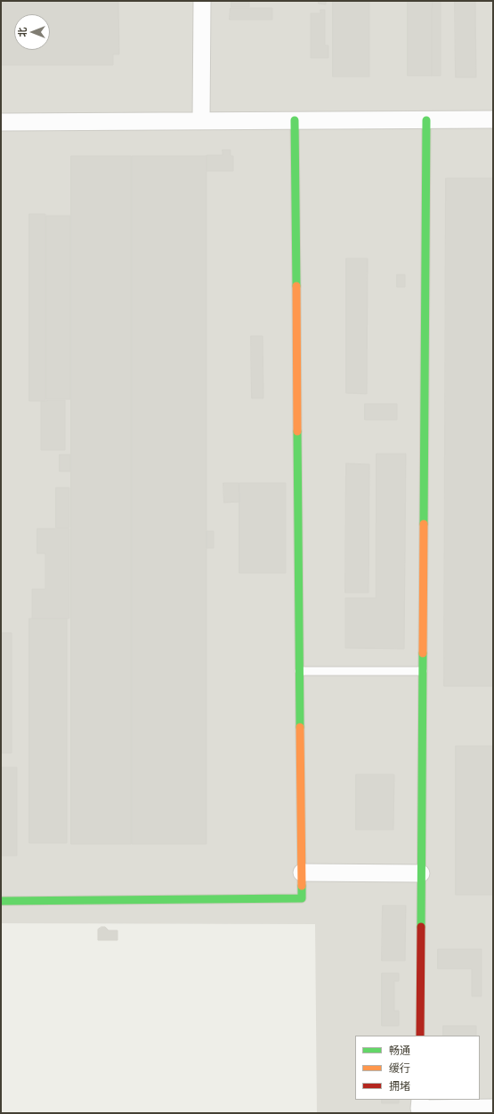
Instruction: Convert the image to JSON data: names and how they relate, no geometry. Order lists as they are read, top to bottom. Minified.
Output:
{"legend":["畅通","缓行","拥堵"],"north":"left"}
